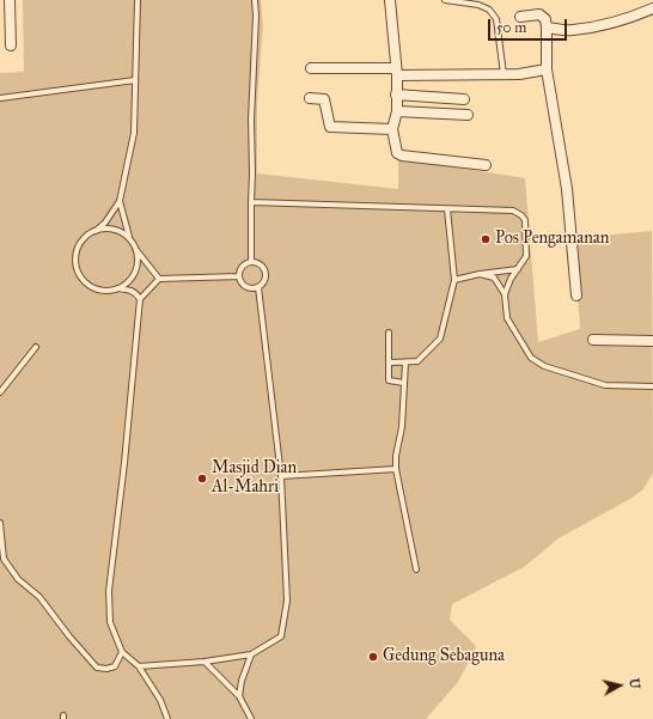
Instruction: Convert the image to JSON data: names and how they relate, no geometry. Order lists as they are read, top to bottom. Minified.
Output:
{"places":["Pos Pengamanan","Masjid Dian Al-Mahri","Gedung Sebaguna"],"scale_bar":"50 m","north":"right"}
